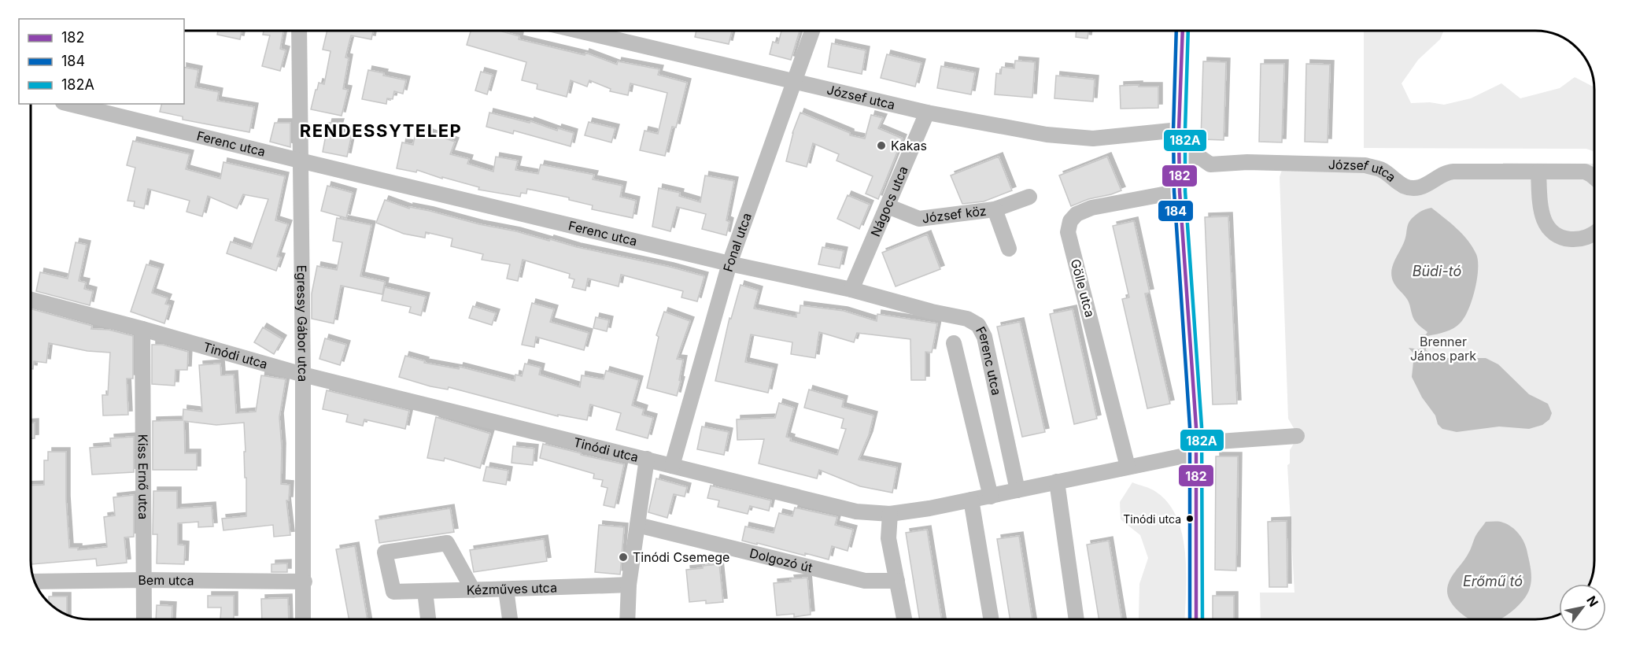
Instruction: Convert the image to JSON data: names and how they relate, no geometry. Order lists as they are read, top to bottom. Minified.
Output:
{"streets":{"street":["József utca","Ferenc utca","Nágocs utca","József köz","Fonal utca","Gölle utca","Egressy Gábor utca","Tinódi utca","Kiss Ernő utca","Dolgozó út","Bem utca","Kézműves utca"]},"crossings":[["József utca","Nágocs utca"],["József utca","Fonal utca"],["Ferenc utca","Nágocs utca"],["Ferenc utca","Fonal utca"],["Ferenc utca","Egressy Gábor utca"],["Ferenc utca","Tinódi utca"],["Nágocs utca","József köz"],["Fonal utca","Tinódi utca"],["Gölle utca","Tinódi utca"],["Egressy Gábor utca","Tinódi utca"],["Egressy Gábor utca","Bem utca"],["Tinódi utca","Kiss Ernő utca"],["Kiss Ernő utca","Bem utca"]],"districts":["RENDESSYTELEP"],"water":["Büdi-tó","Erőmű tó"],"parks":["Brenner János park"],"places":["Kakas","Tinódi utca","Tinódi Csemege"],"lines":["transit line 182","transit line 184","transit line 182A"],"legend":["182","184","182A"],"north":"top right"}
